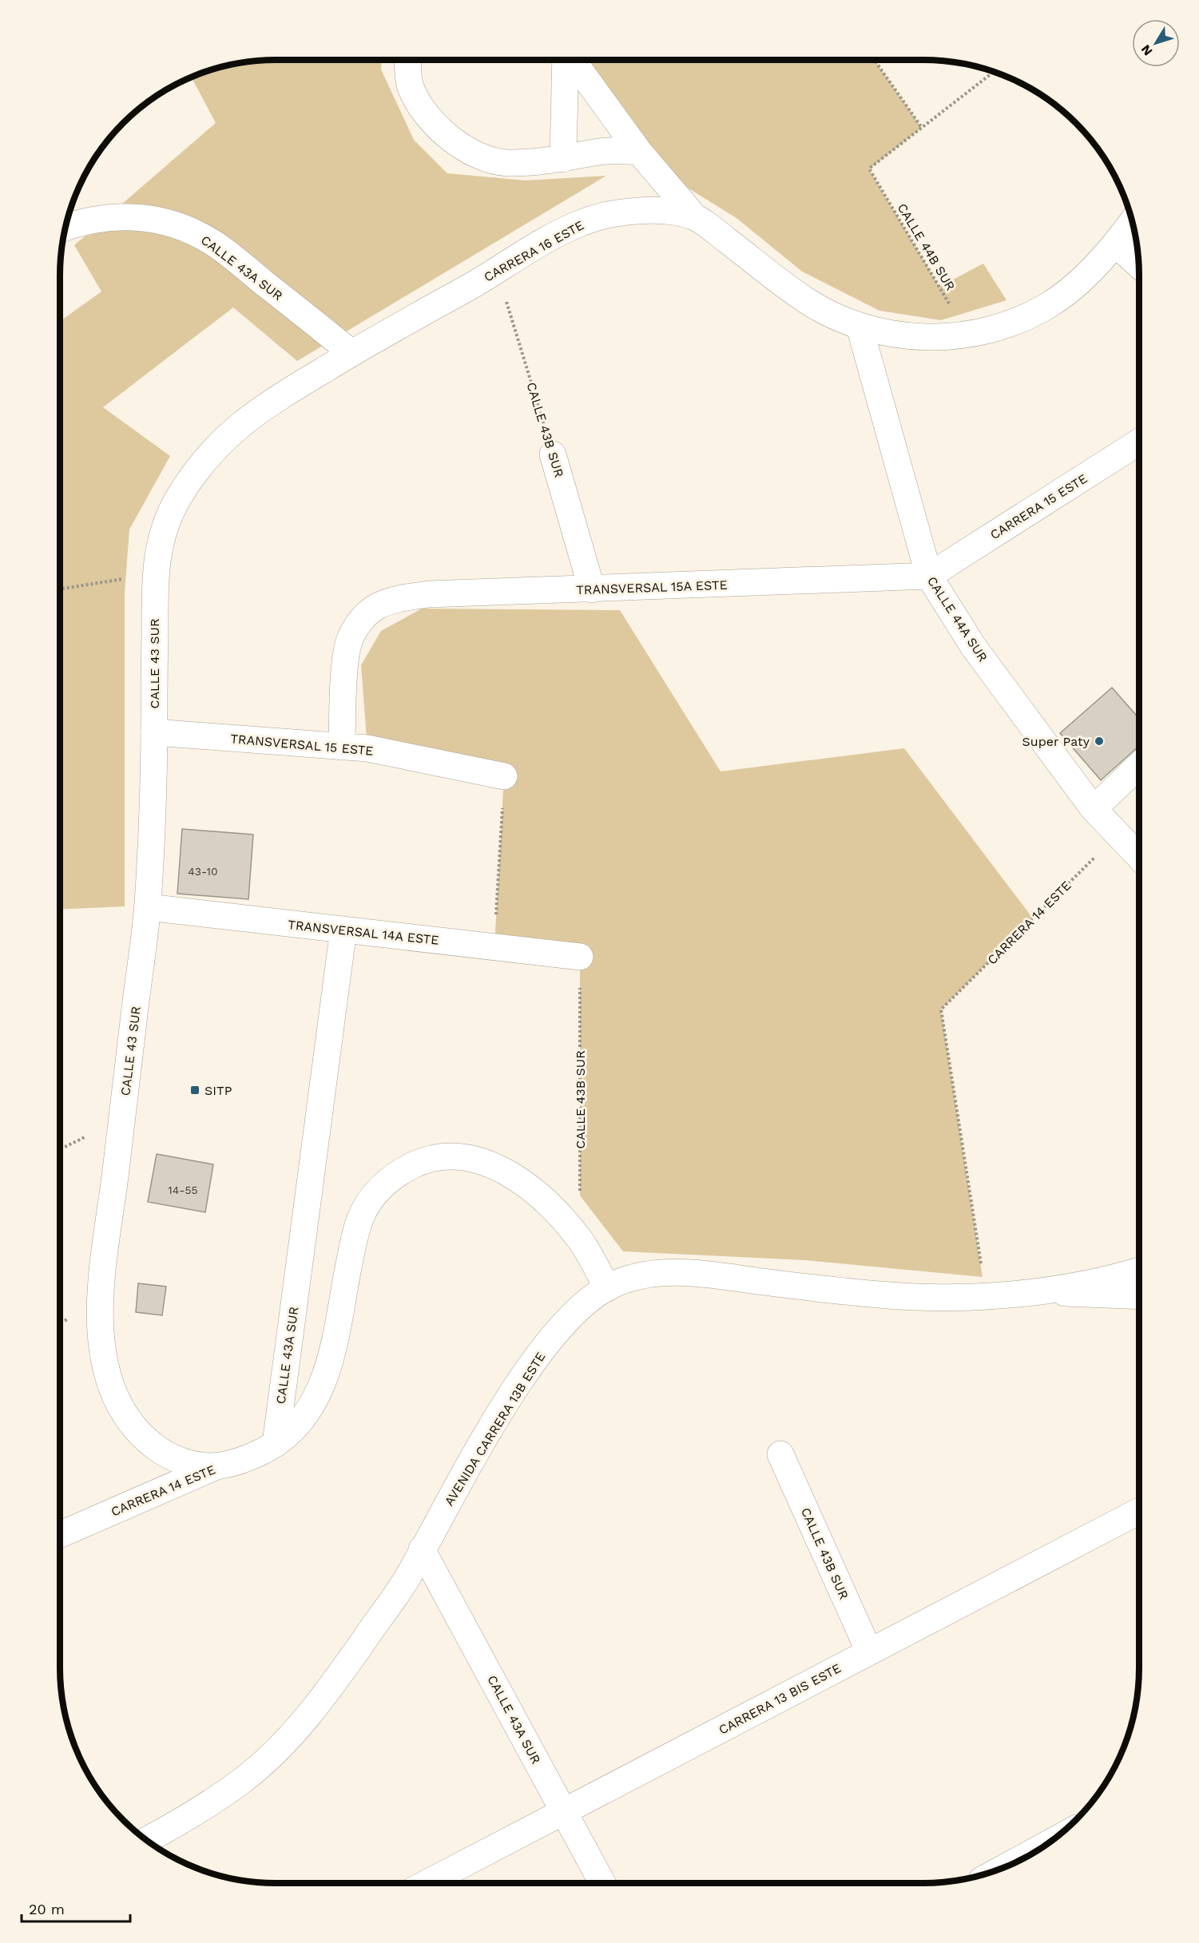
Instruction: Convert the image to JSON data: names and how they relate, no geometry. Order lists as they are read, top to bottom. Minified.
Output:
{"streets":{"street":["CARRERA 16 ESTE","CALLE 43A SUR","CALLE 43B SUR","CARRERA 15 ESTE","TRANSVERSAL 15A ESTE","CALLE 44A SUR","CALLE 43 SUR","TRANSVERSAL 15 ESTE","CARRERA 14 ESTE","TRANSVERSAL 14A ESTE","AVENIDA CARRERA 13B ESTE","CARRERA 13 BIS ESTE"],"path":["CALLE 44B SUR"]},"crossings":[["CARRERA 16 ESTE","CALLE 43A SUR"],["CARRERA 16 ESTE","CALLE 43B SUR"],["CARRERA 16 ESTE","CALLE 43 SUR"],["CALLE 43A SUR","CARRERA 14 ESTE"],["CALLE 43A SUR","TRANSVERSAL 14A ESTE"],["CALLE 43A SUR","AVENIDA CARRERA 13B ESTE"],["CALLE 43A SUR","CARRERA 13 BIS ESTE"],["CALLE 43B SUR","TRANSVERSAL 15A ESTE"],["CALLE 43B SUR","TRANSVERSAL 14A ESTE"],["CALLE 43B SUR","CARRERA 13 BIS ESTE"],["CARRERA 15 ESTE","TRANSVERSAL 15A ESTE"],["CARRERA 15 ESTE","CALLE 44A SUR"],["TRANSVERSAL 15A ESTE","CALLE 44A SUR"],["TRANSVERSAL 15A ESTE","TRANSVERSAL 15 ESTE"],["CALLE 44A SUR","CARRERA 14 ESTE"],["CALLE 43 SUR","TRANSVERSAL 15 ESTE"],["CALLE 43 SUR","CARRERA 14 ESTE"],["CALLE 43 SUR","TRANSVERSAL 14A ESTE"],["CARRERA 14 ESTE","AVENIDA CARRERA 13B ESTE"]],"places":{"other":["Super Paty"],"transit":["SITP"]},"house_numbers":["43-10","14-55"],"scale_bar":"20 m","north":"bottom left"}
